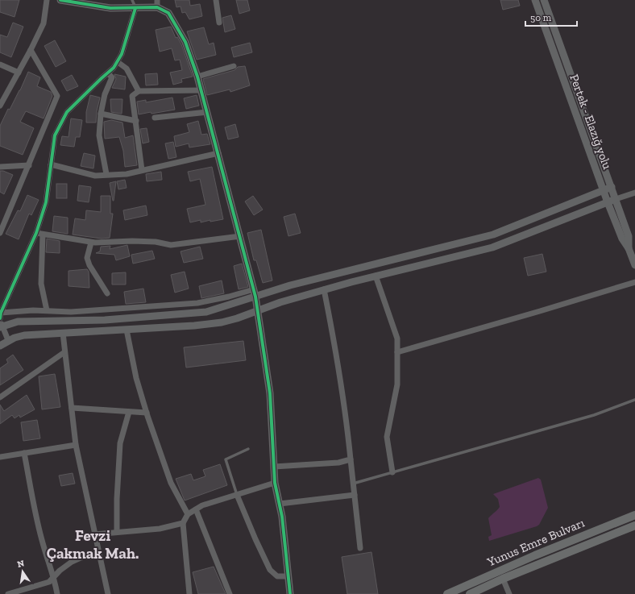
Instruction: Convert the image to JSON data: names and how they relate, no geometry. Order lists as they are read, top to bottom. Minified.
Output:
{"streets":{"main road":["Pertek - Elazığ yolu","Yunus Emre Bulvarı"]},"districts":["Fevzi Çakmak Mah."],"scale_bar":"50 m","north":"top"}
